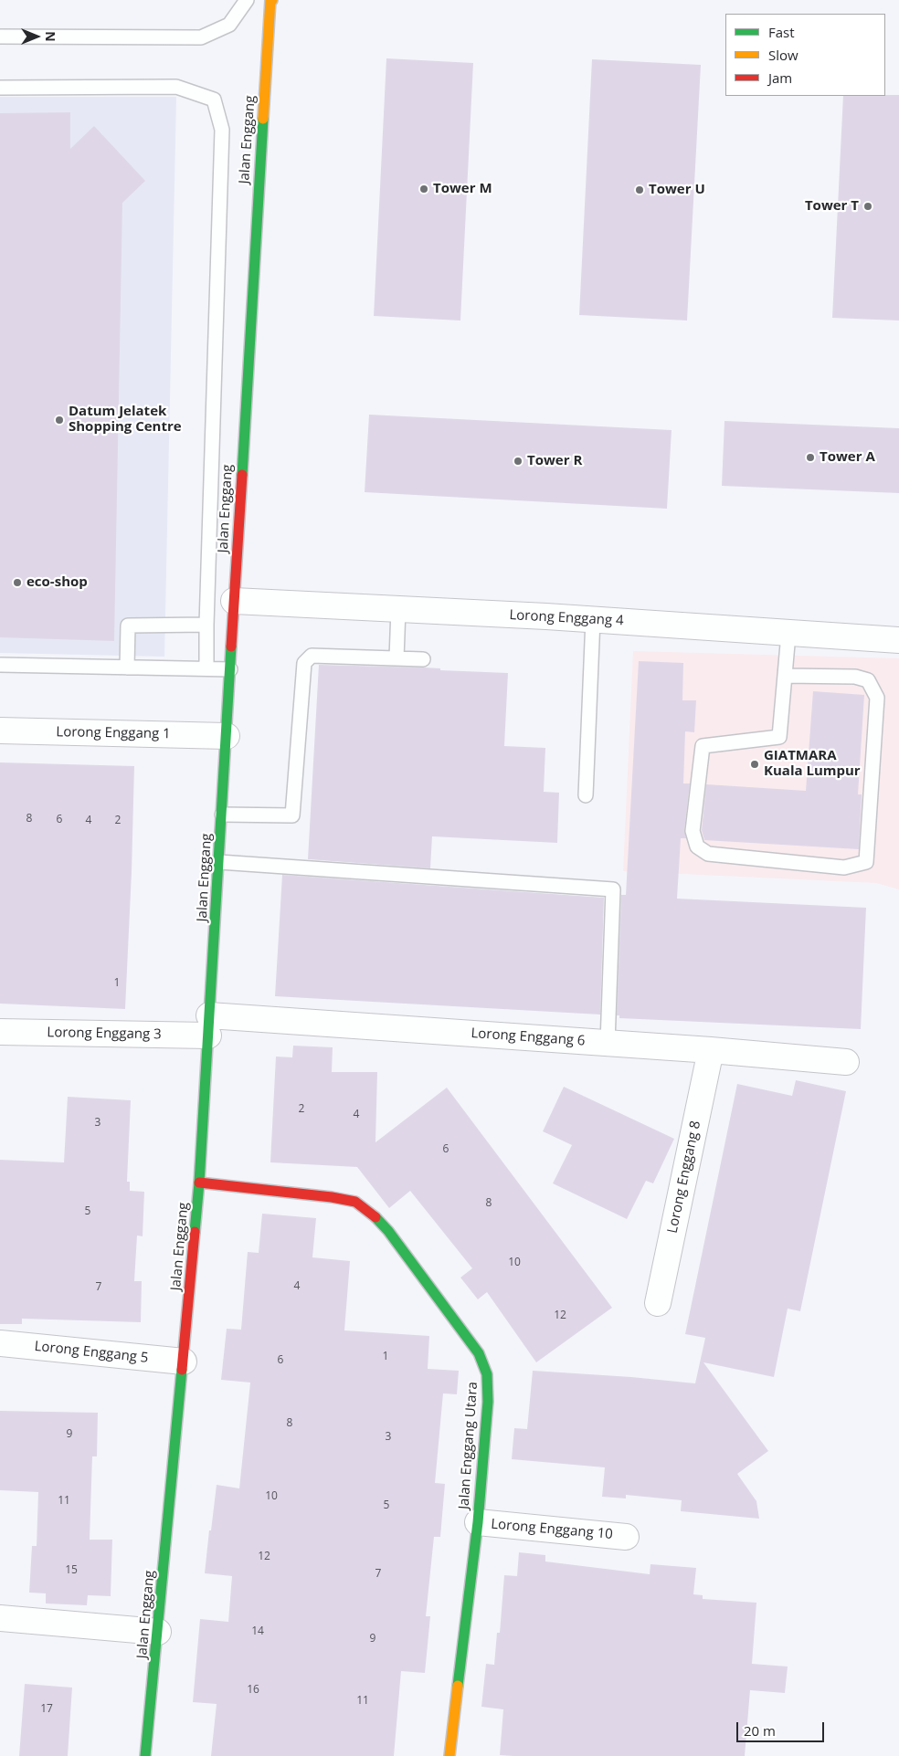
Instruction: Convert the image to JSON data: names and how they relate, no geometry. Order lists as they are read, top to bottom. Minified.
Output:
{"streets":{"main road":["Jalan Enggang","Jalan Enggang Utara"],"street":["Lorong Enggang 4","Lorong Enggang 1","Lorong Enggang 3","Lorong Enggang 6","Lorong Enggang 8","Lorong Enggang 5","Lorong Enggang 10"]},"crossings":[["Jalan Enggang","Lorong Enggang 4"],["Jalan Enggang","Lorong Enggang 1"],["Jalan Enggang","Lorong Enggang 3"],["Jalan Enggang","Lorong Enggang 6"],["Jalan Enggang","Lorong Enggang 5"],["Jalan Enggang","Jalan Enggang Utara"],["Lorong Enggang 3","Lorong Enggang 6"],["Lorong Enggang 6","Lorong Enggang 8"],["Jalan Enggang Utara","Lorong Enggang 10"]],"places":["Tower M","Tower U","Tower T","Datum Jelatek Shopping Centre","Tower A","Tower R","eco-shop","GIATMARA Kuala Lumpur"],"house_numbers":["8","6","4","2","1","2","4","3","6","8","5","10","4","7","12","1","6","8","9","3","10","11","5","12","15","7","14","9","16","11","17"],"legend":["Fast","Slow","Jam"],"scale_bar":"20 m","north":"right"}
